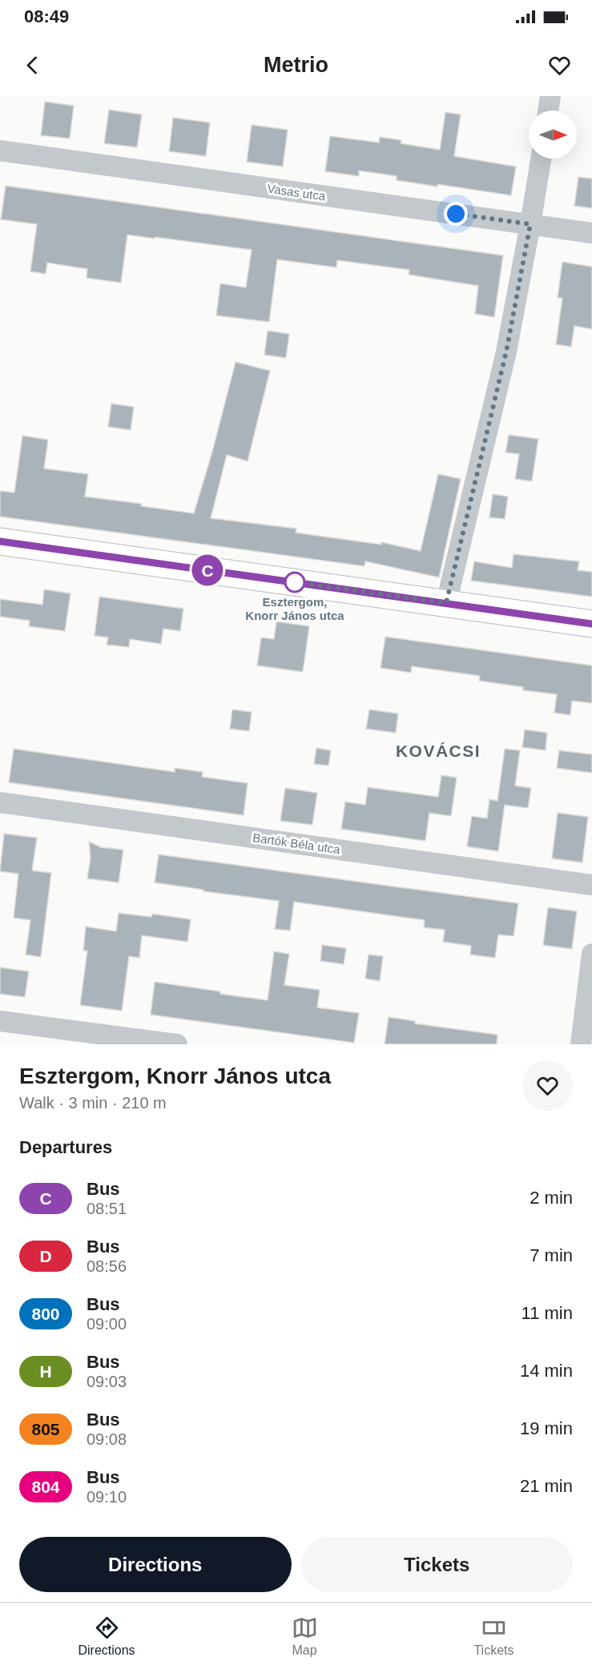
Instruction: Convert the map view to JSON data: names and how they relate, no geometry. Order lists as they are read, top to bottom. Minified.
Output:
{"streets":{"street":["Vasas utca","Bartók Béla utca"]},"districts":["KOVÁCSI"],"places":["Esztergom, Knorr János utca"],"lines":["bus line C"],"north":"right","page":{"status":"08:49","header":"Metrio","on_map":"C","heading":[["Esztergom, Knorr János utca","Walk · 3 min · 210 m"],"Departures"],"list":[{"mark":"C","name":"Bus","note":"08:51","value":"2 min"},{"mark":"D","name":"Bus","note":"08:56","value":"7 min"},{"mark":"800","name":"Bus","note":"09:00","value":"11 min"},{"mark":"H","name":"Bus","note":"09:03","value":"14 min"},{"mark":"805","name":"Bus","note":"09:08","value":"19 min"},{"mark":"804","name":"Bus","note":"09:10","value":"21 min"}],"buttons":["Directions","Tickets"],"tabs":["Directions","Map","Tickets"]}}
